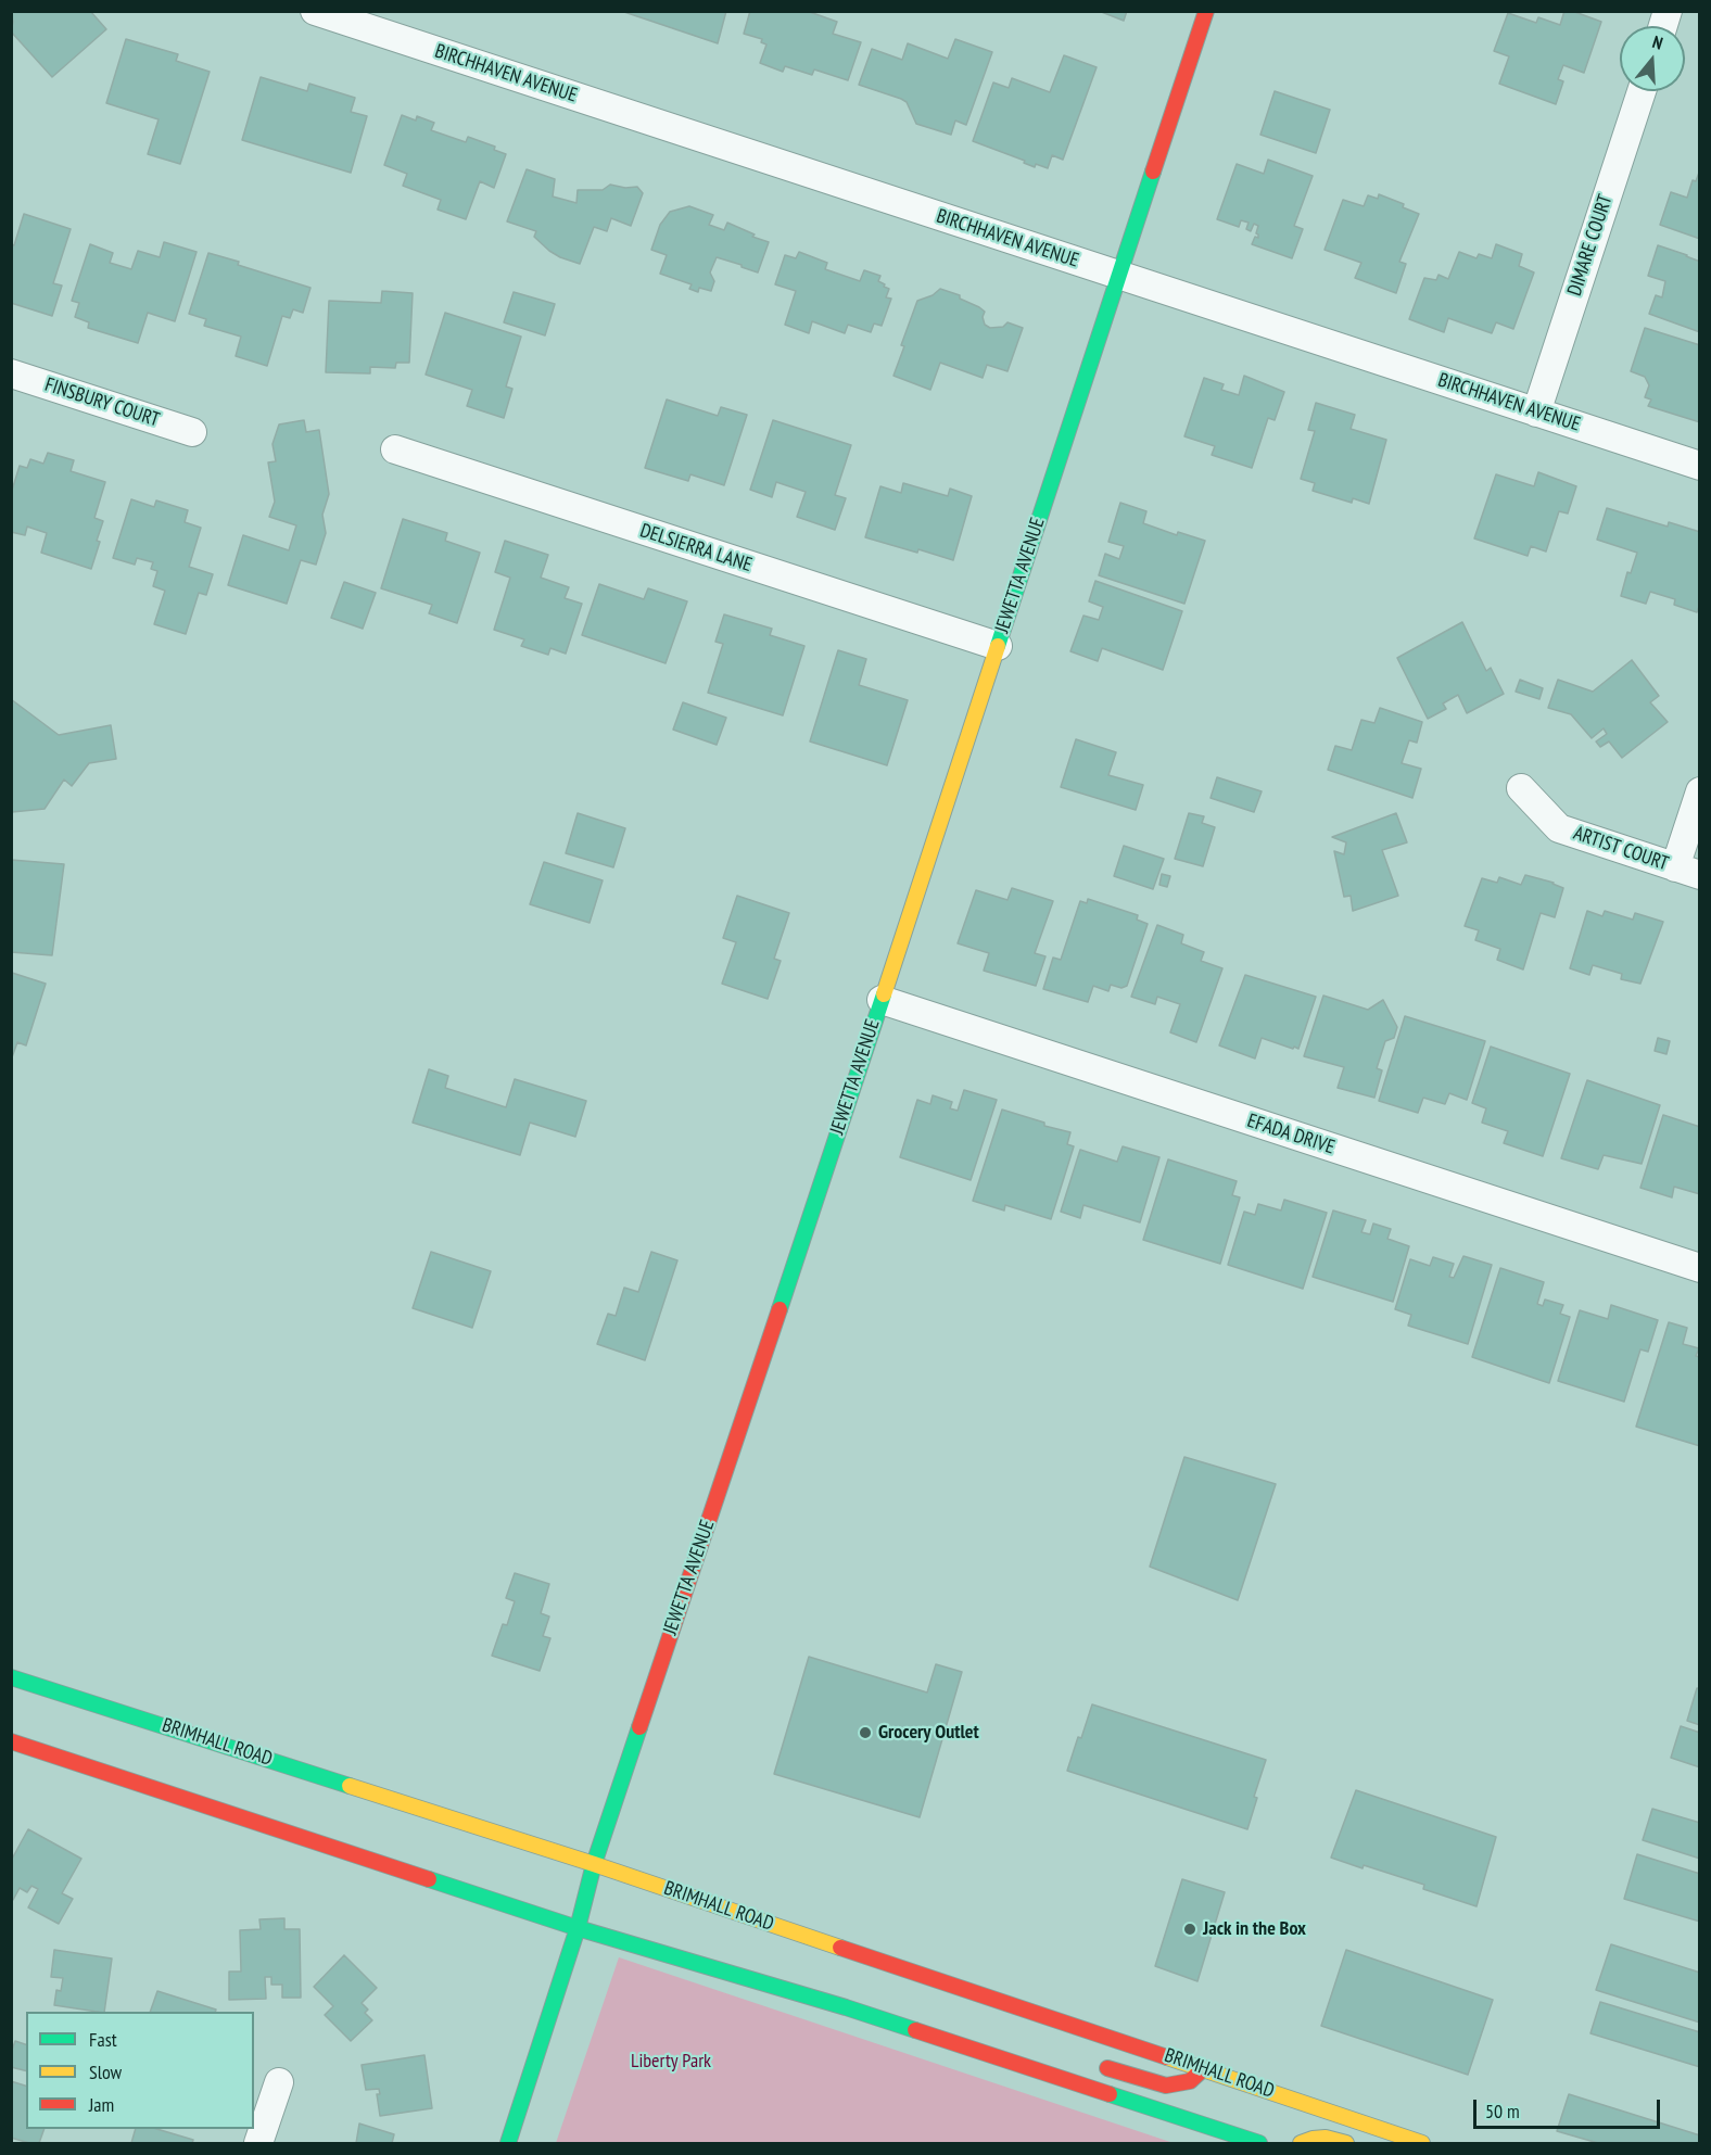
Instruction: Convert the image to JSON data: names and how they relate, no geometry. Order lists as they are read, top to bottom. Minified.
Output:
{"streets":{"street":["BIRCHHAVEN AVENUE","DIMARE COURT","FINSBURY COURT","DELSIERRA LANE","JEWETTA AVENUE","ARTIST COURT","EFADA DRIVE","BRIMHALL ROAD"]},"crossings":[["BIRCHHAVEN AVENUE","DIMARE COURT"],["BIRCHHAVEN AVENUE","JEWETTA AVENUE"],["DELSIERRA LANE","JEWETTA AVENUE"],["JEWETTA AVENUE","EFADA DRIVE"],["JEWETTA AVENUE","BRIMHALL ROAD"]],"parks":["Liberty Park"],"places":["Grocery Outlet","Jack in the Box"],"legend":["Fast","Slow","Jam"],"scale_bar":"50 m","north":"top"}
